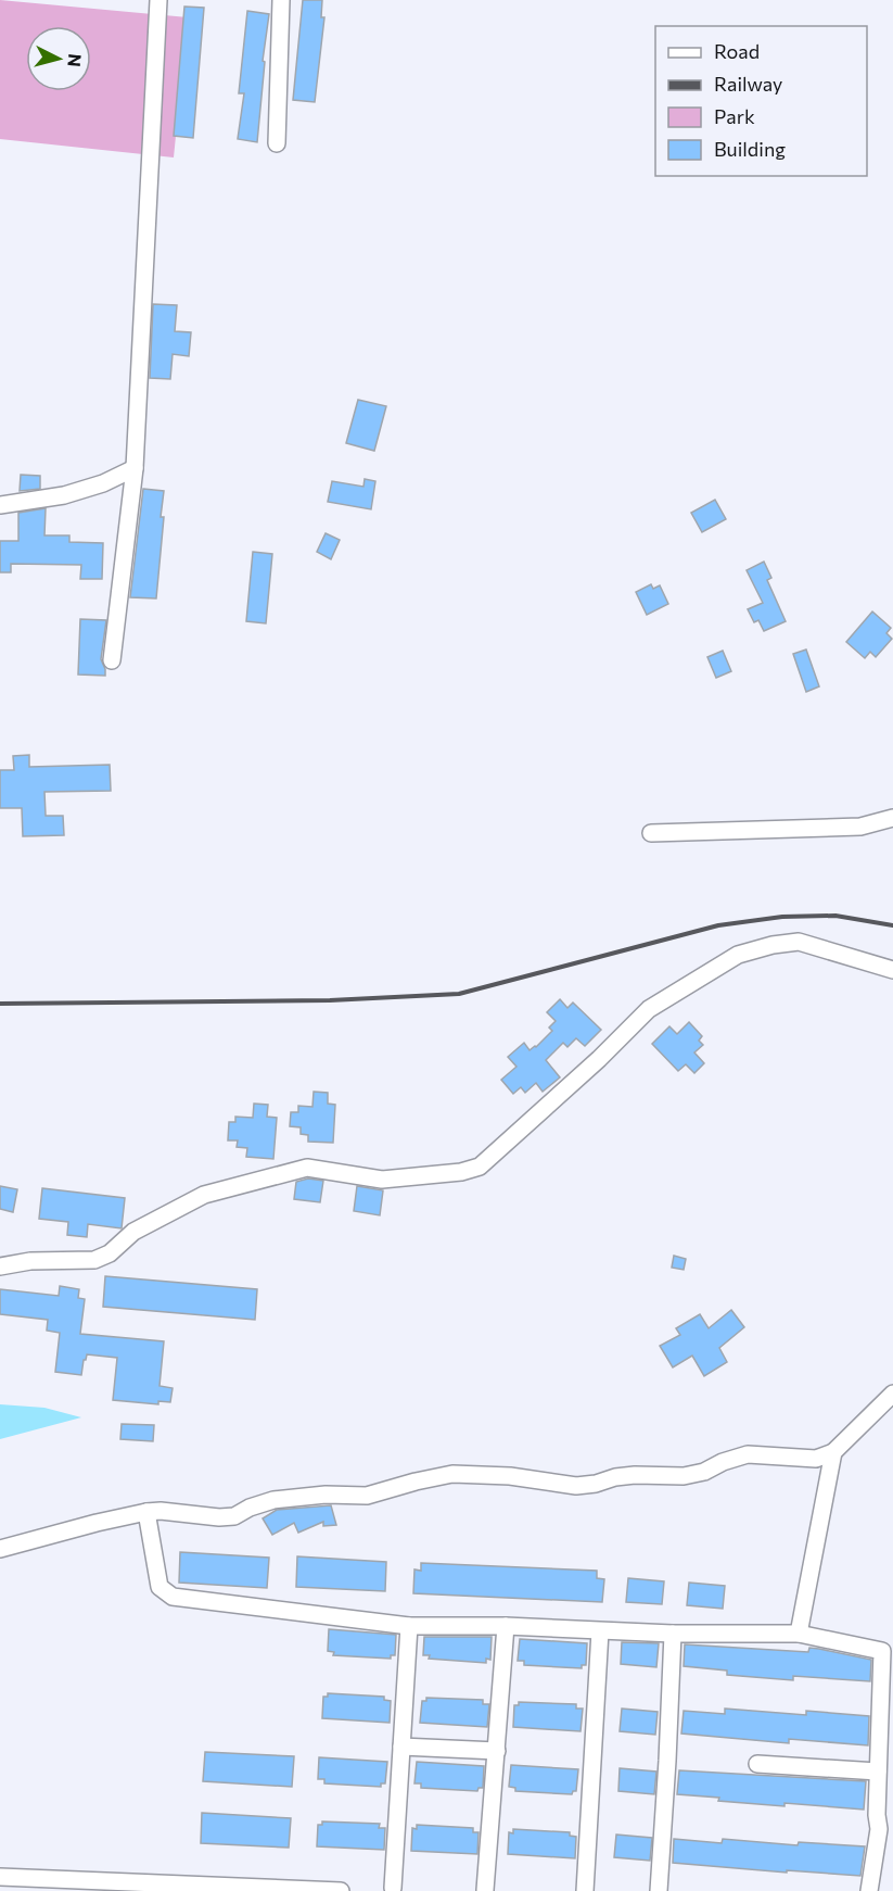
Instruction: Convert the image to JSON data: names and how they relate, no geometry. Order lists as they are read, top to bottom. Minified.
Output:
{"legend":["Road","Railway","Park","Building"],"north":"right"}
